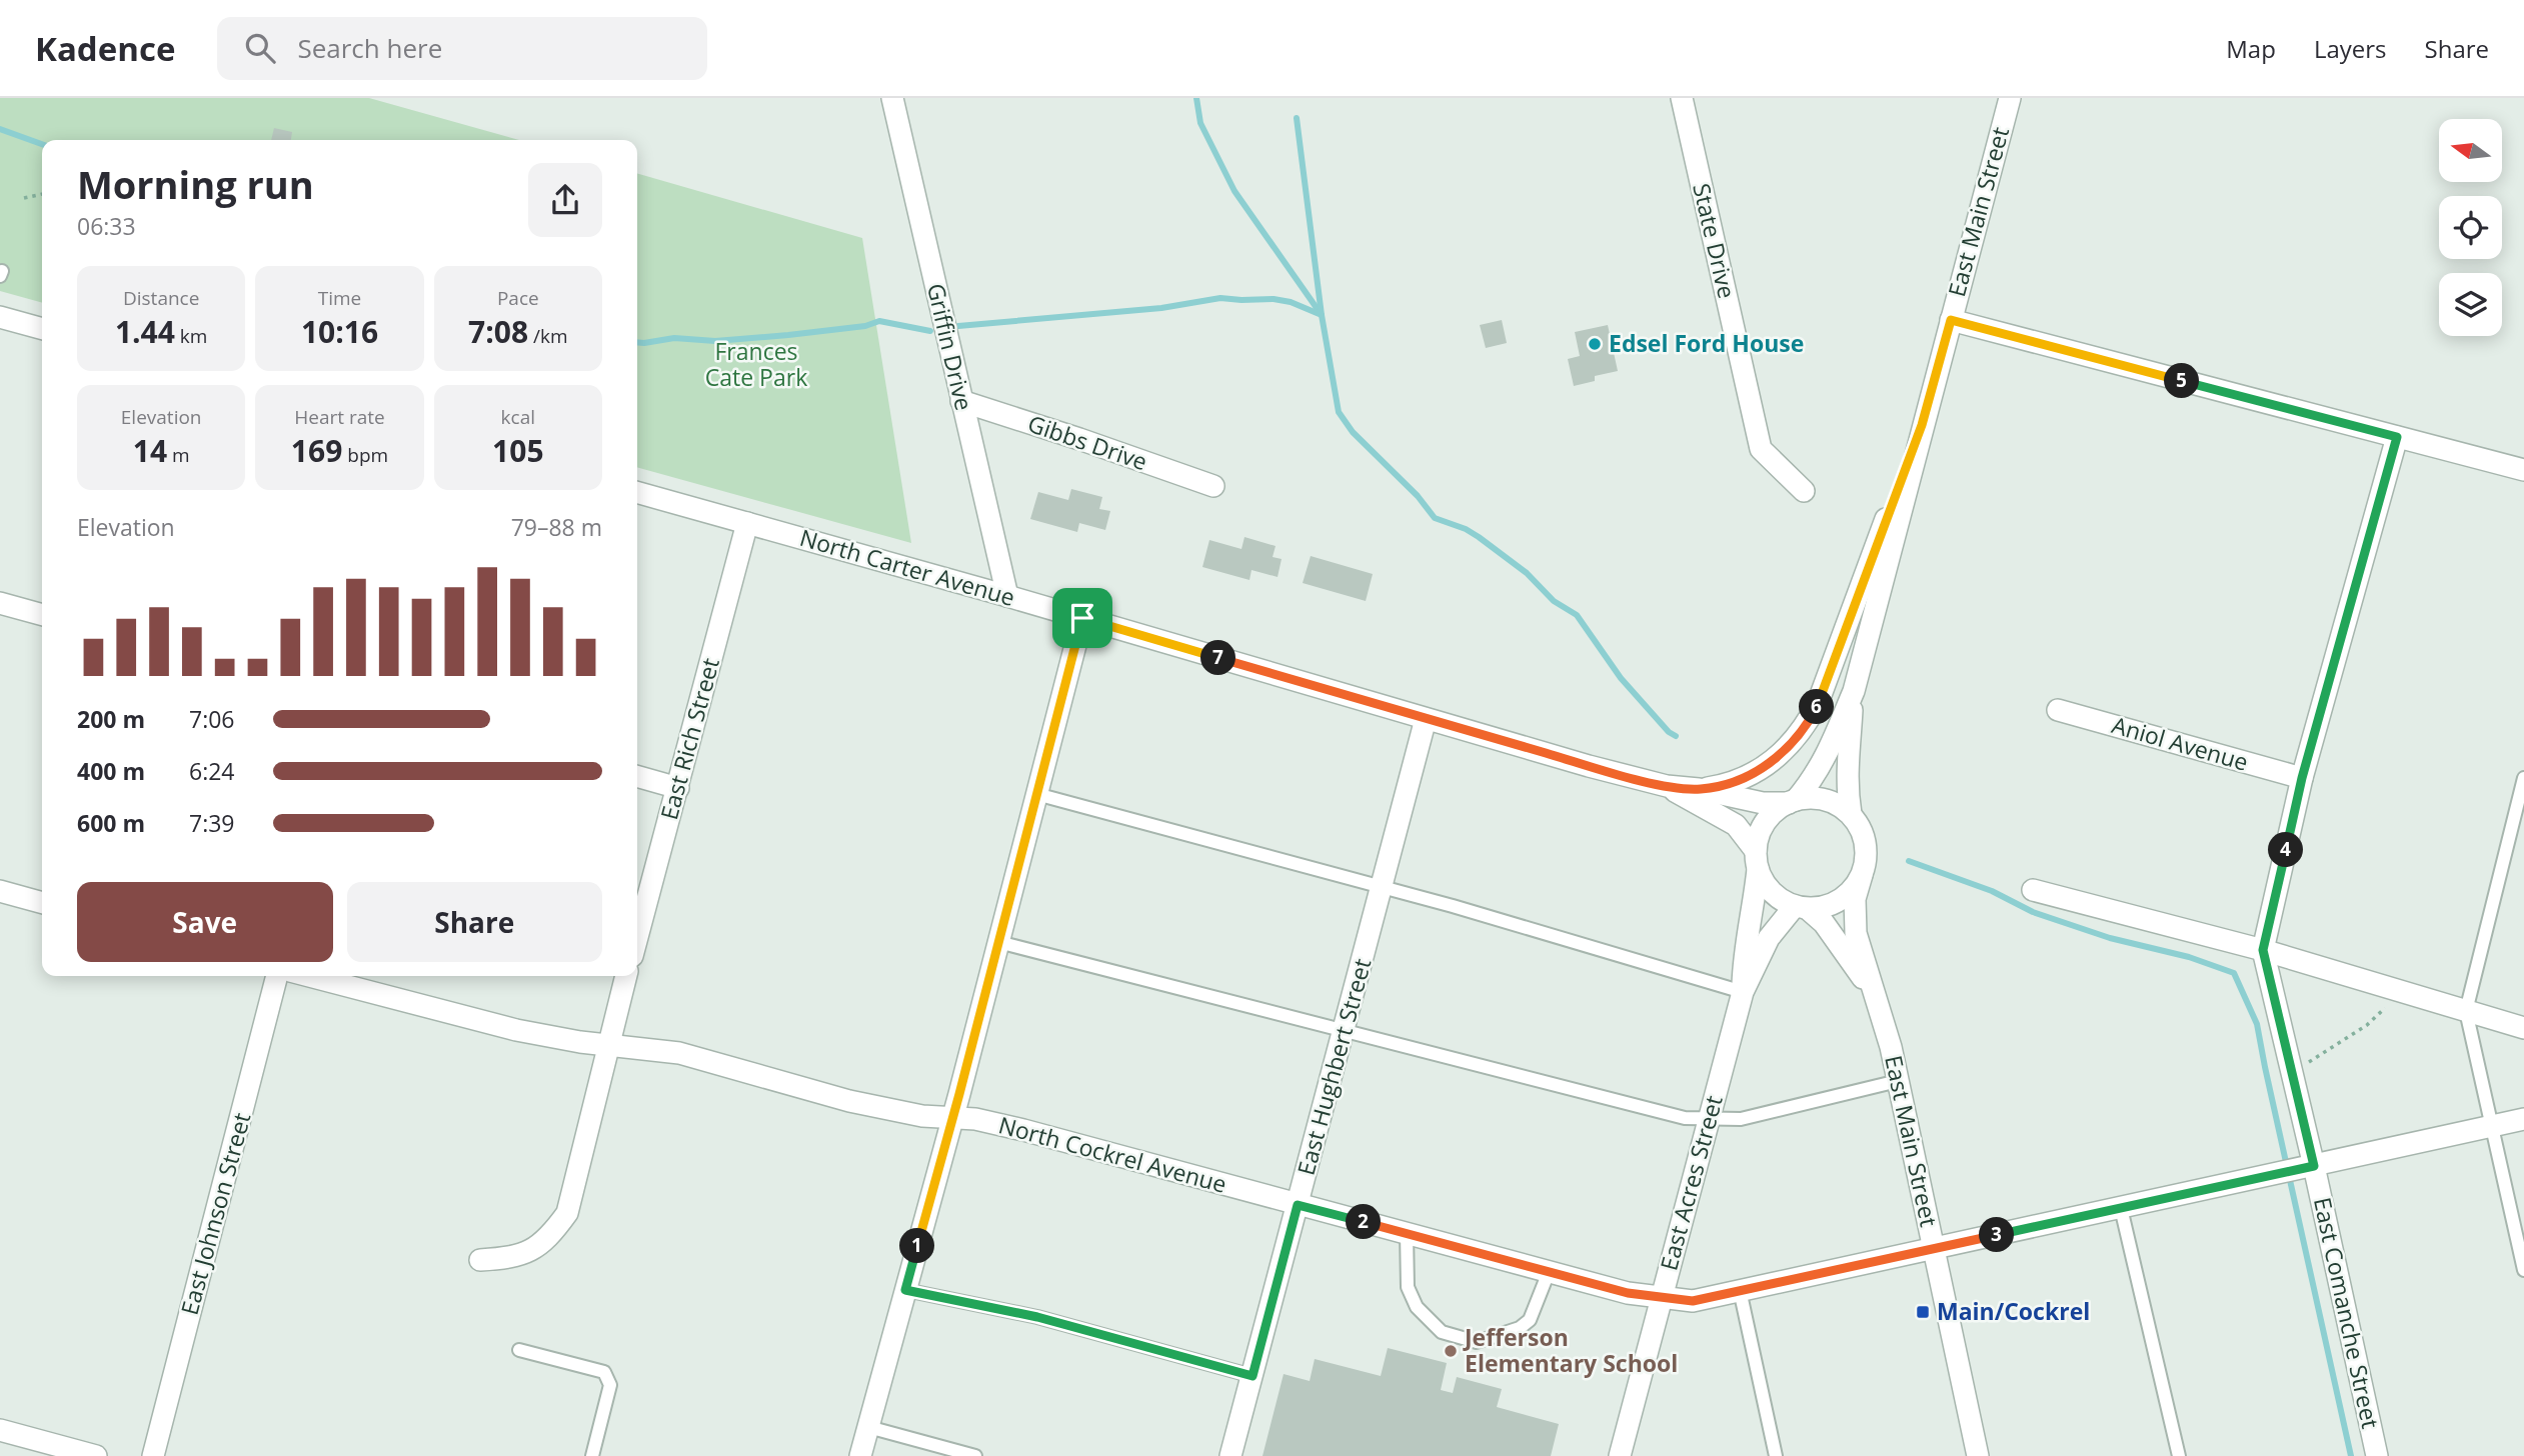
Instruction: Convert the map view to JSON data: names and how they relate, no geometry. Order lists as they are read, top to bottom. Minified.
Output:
{"streets":{"street":["East Main Street","State Drive","Griffin Drive","Gibbs Drive","North Carter Avenue","East Rich Street","Aniol Avenue","East Hughbert Street","North Cockrel Avenue","East Acres Street","East Johnson Street","East Comanche Street"]},"crossings":[["East Main Street","North Carter Avenue"],["East Main Street","North Cockrel Avenue"],["East Main Street","East Acres Street"],["Griffin Drive","Gibbs Drive"],["Griffin Drive","North Carter Avenue"],["North Carter Avenue","East Rich Street"],["North Carter Avenue","East Hughbert Street"],["North Carter Avenue","East Acres Street"],["Aniol Avenue","East Comanche Street"],["East Hughbert Street","North Cockrel Avenue"],["North Cockrel Avenue","East Acres Street"],["North Cockrel Avenue","East Comanche Street"]],"parks":["Frances Cate Park"],"places":{"other":["Edsel Ford House","Jefferson Elementary School"],"transit":["Main/Cockrel"]},"north":"left","page":{"header":"Kadence","search":"Search here","nav":["Map","Layers","Share"],"heading":["Morning run","06:33"],"stats":[["Distance","1.44 km"],["Time","10:16"],["Pace","7:08 /km"],["Elevation","14 m"],["Heart rate","169 bpm"],["kcal","105"]],"pins":["5","7","6","4","2","3","1"],"chart":["Elevation","79–88 m"],"list":[{"name":"200 m","note":"7:06"},{"name":"400 m","note":"6:24"},{"name":"600 m","note":"7:39"}],"buttons":["Save","Share"]}}
